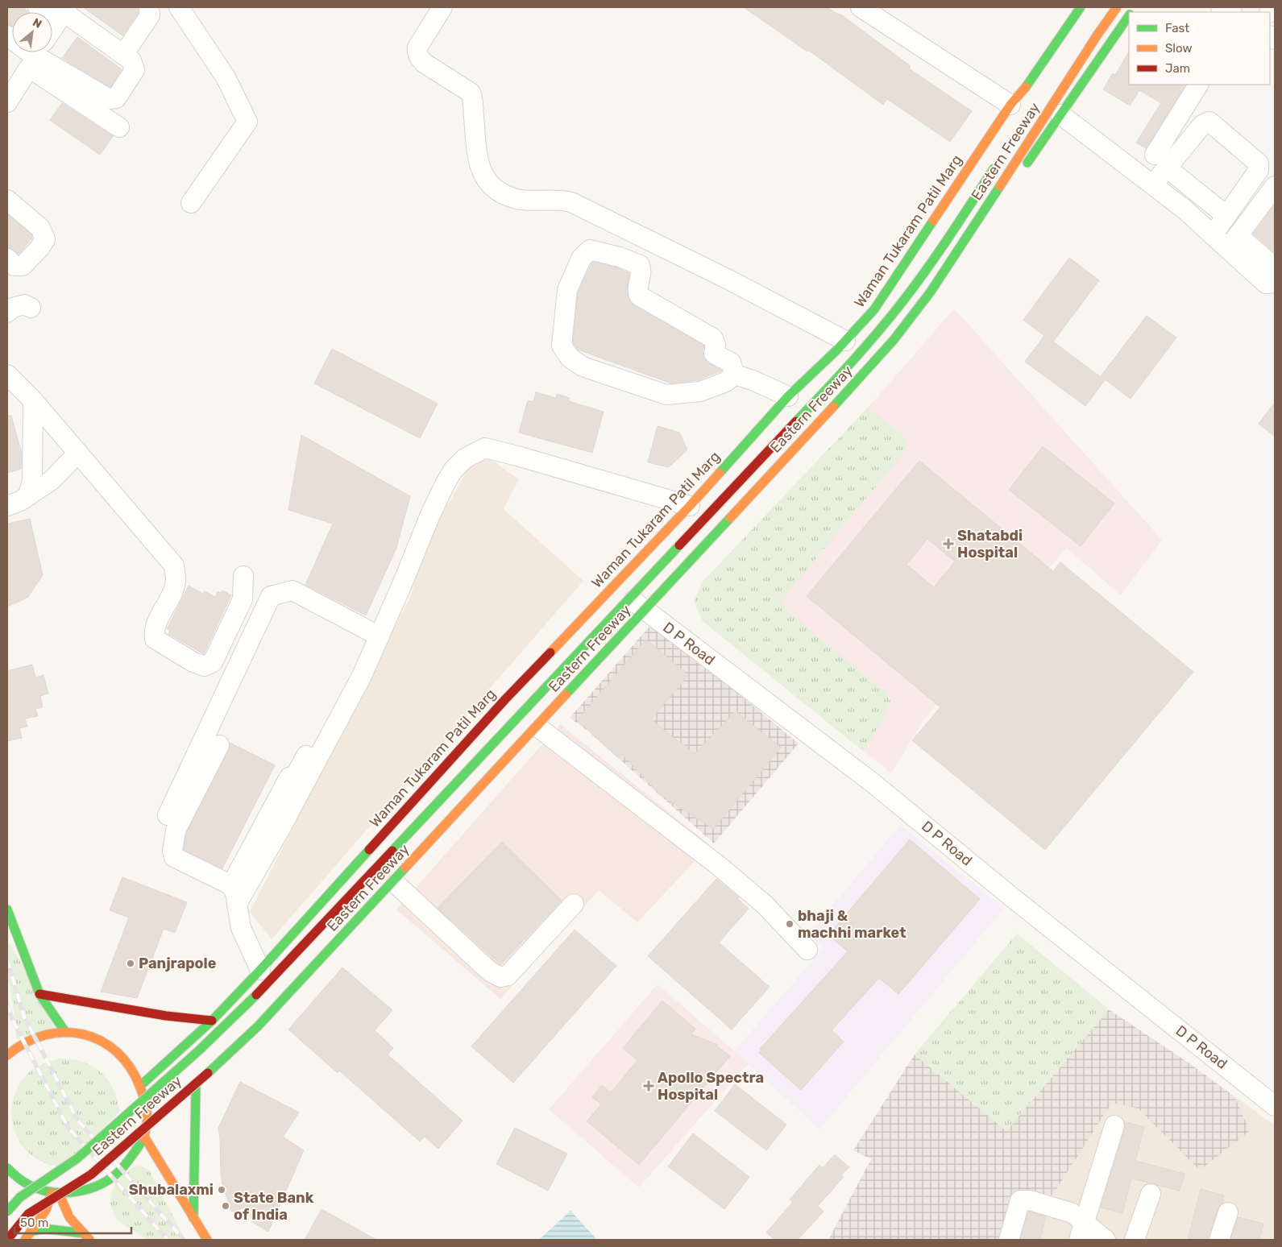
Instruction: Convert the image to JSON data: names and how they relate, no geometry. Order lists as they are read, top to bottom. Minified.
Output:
{"streets":{"main road":["Eastern Freeway","Waman Tukaram Patil Marg"],"street":["D P Road"]},"crossings":[["Waman Tukaram Patil Marg","D P Road"]],"places":{"health":["Shatabdi Hospital","Apollo Spectra Hospital"],"other":["bhaji & machhi market","Panjrapole","Shubalaxmi","State Bank of India"]},"legend":["Fast","Slow","Jam"],"scale_bar":"50 m","north":"top right"}
